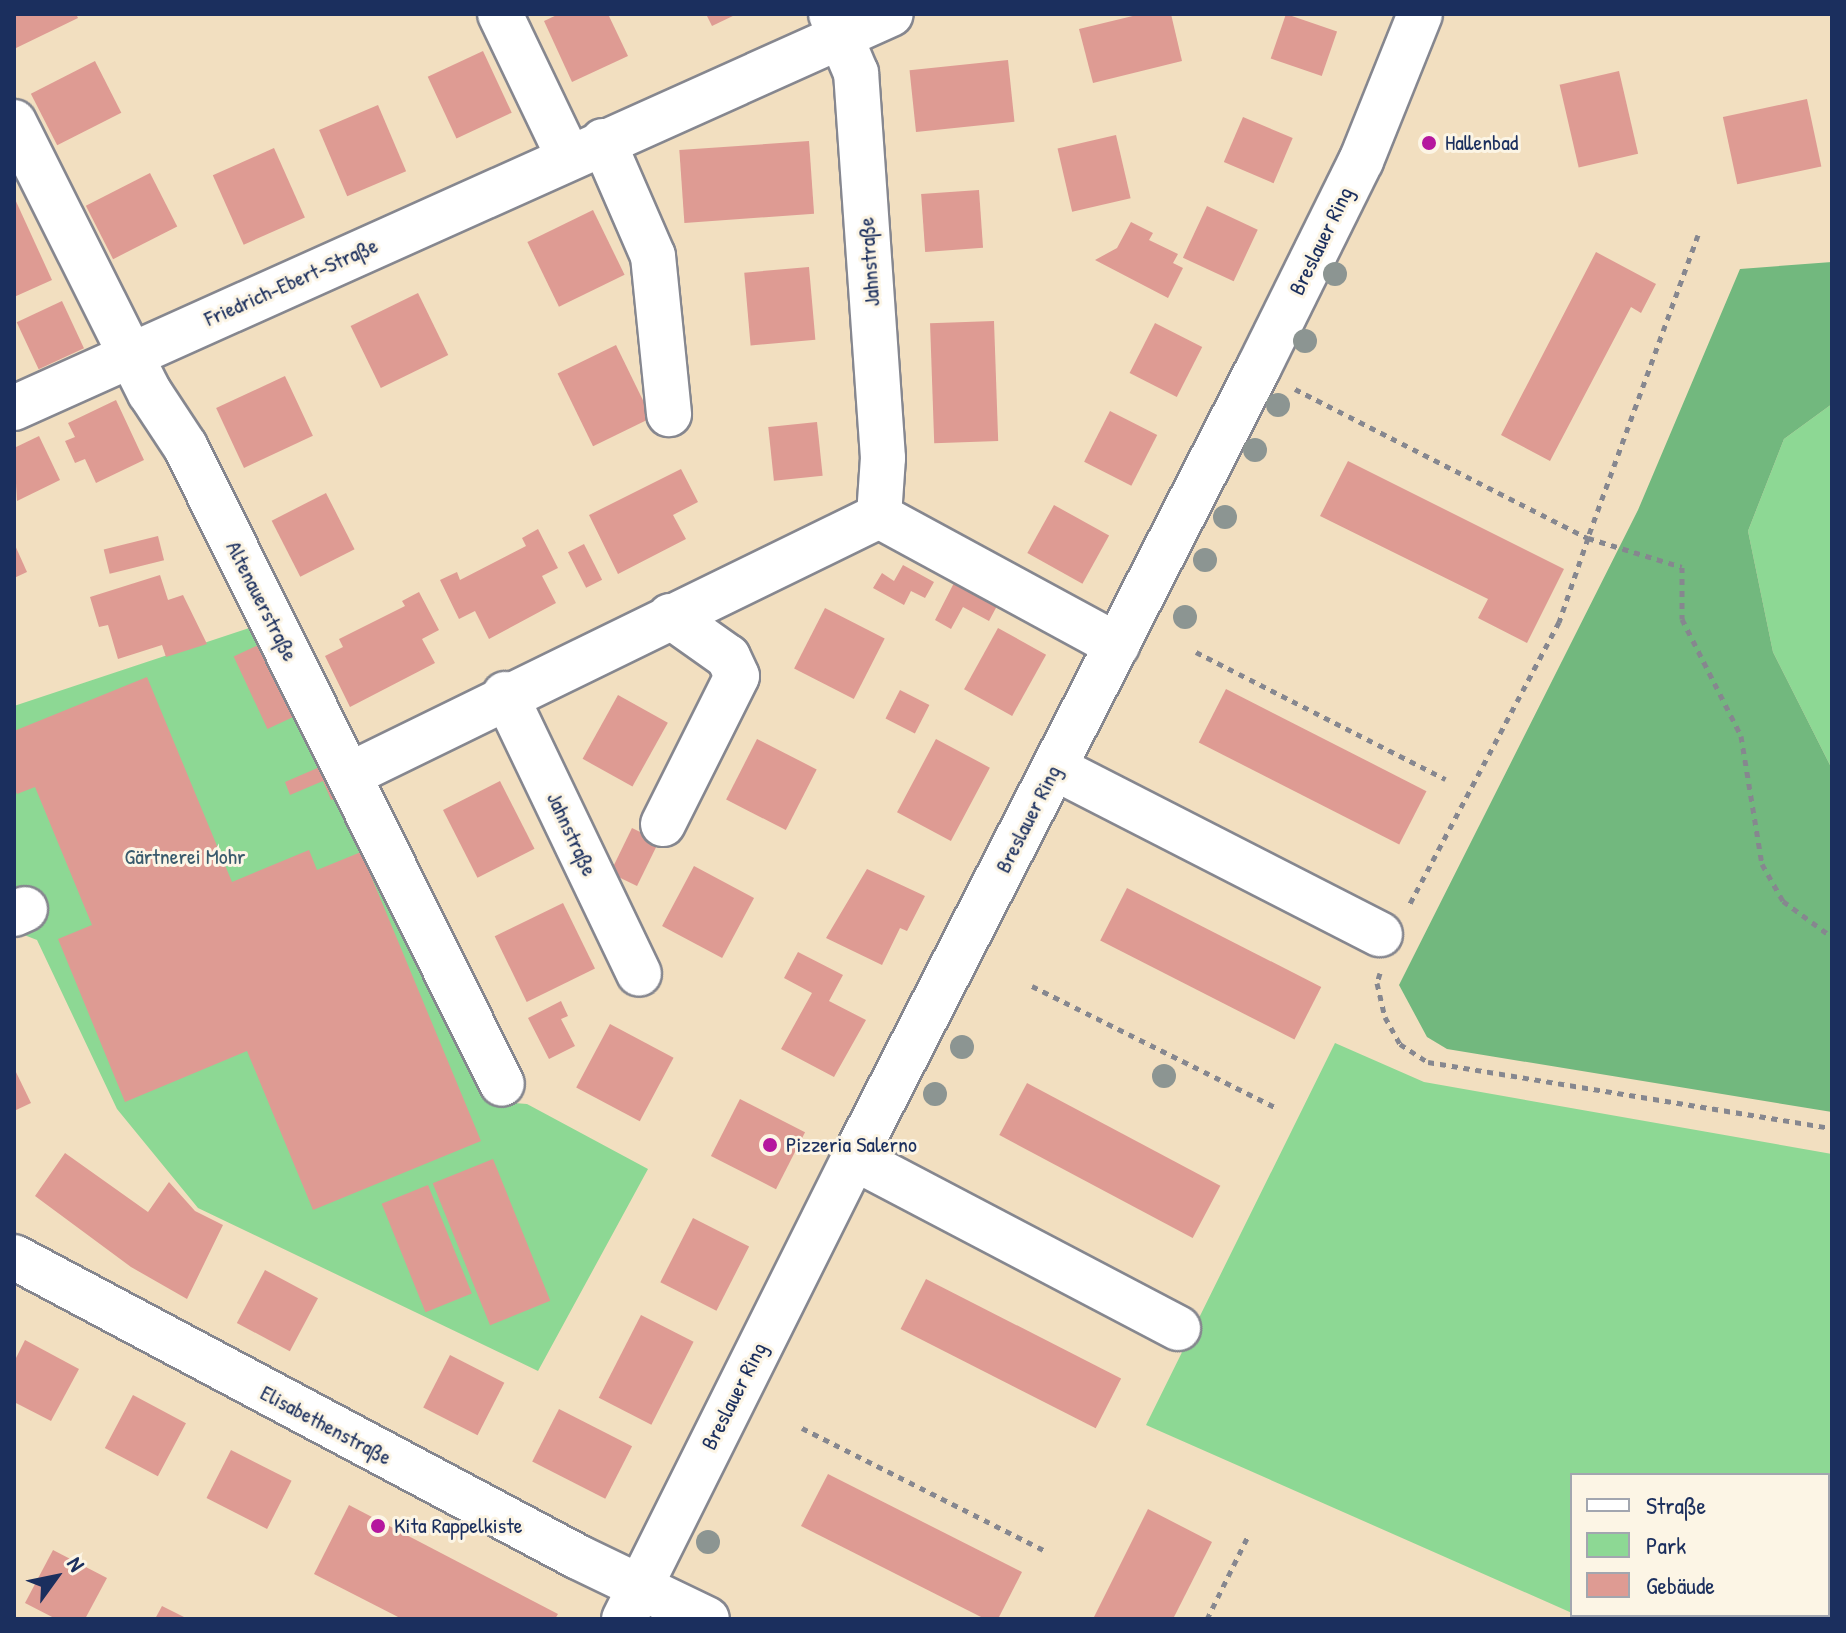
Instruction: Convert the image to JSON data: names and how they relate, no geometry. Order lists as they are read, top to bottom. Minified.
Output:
{"streets":{"street":["Breslauer Ring","Jahnstraße","Friedrich-Ebert-Straße","Altenauerstraße","Elisabethenstraße"]},"crossings":[["Breslauer Ring","Elisabethenstraße"],["Jahnstraße","Friedrich-Ebert-Straße"],["Friedrich-Ebert-Straße","Altenauerstraße"]],"parks":["Gärtnerei Mohr"],"places":["Hallenbad","Pizzeria Salerno","Kita Rappelkiste"],"legend":["Straße","Park","Gebäude"],"north":"top right"}
